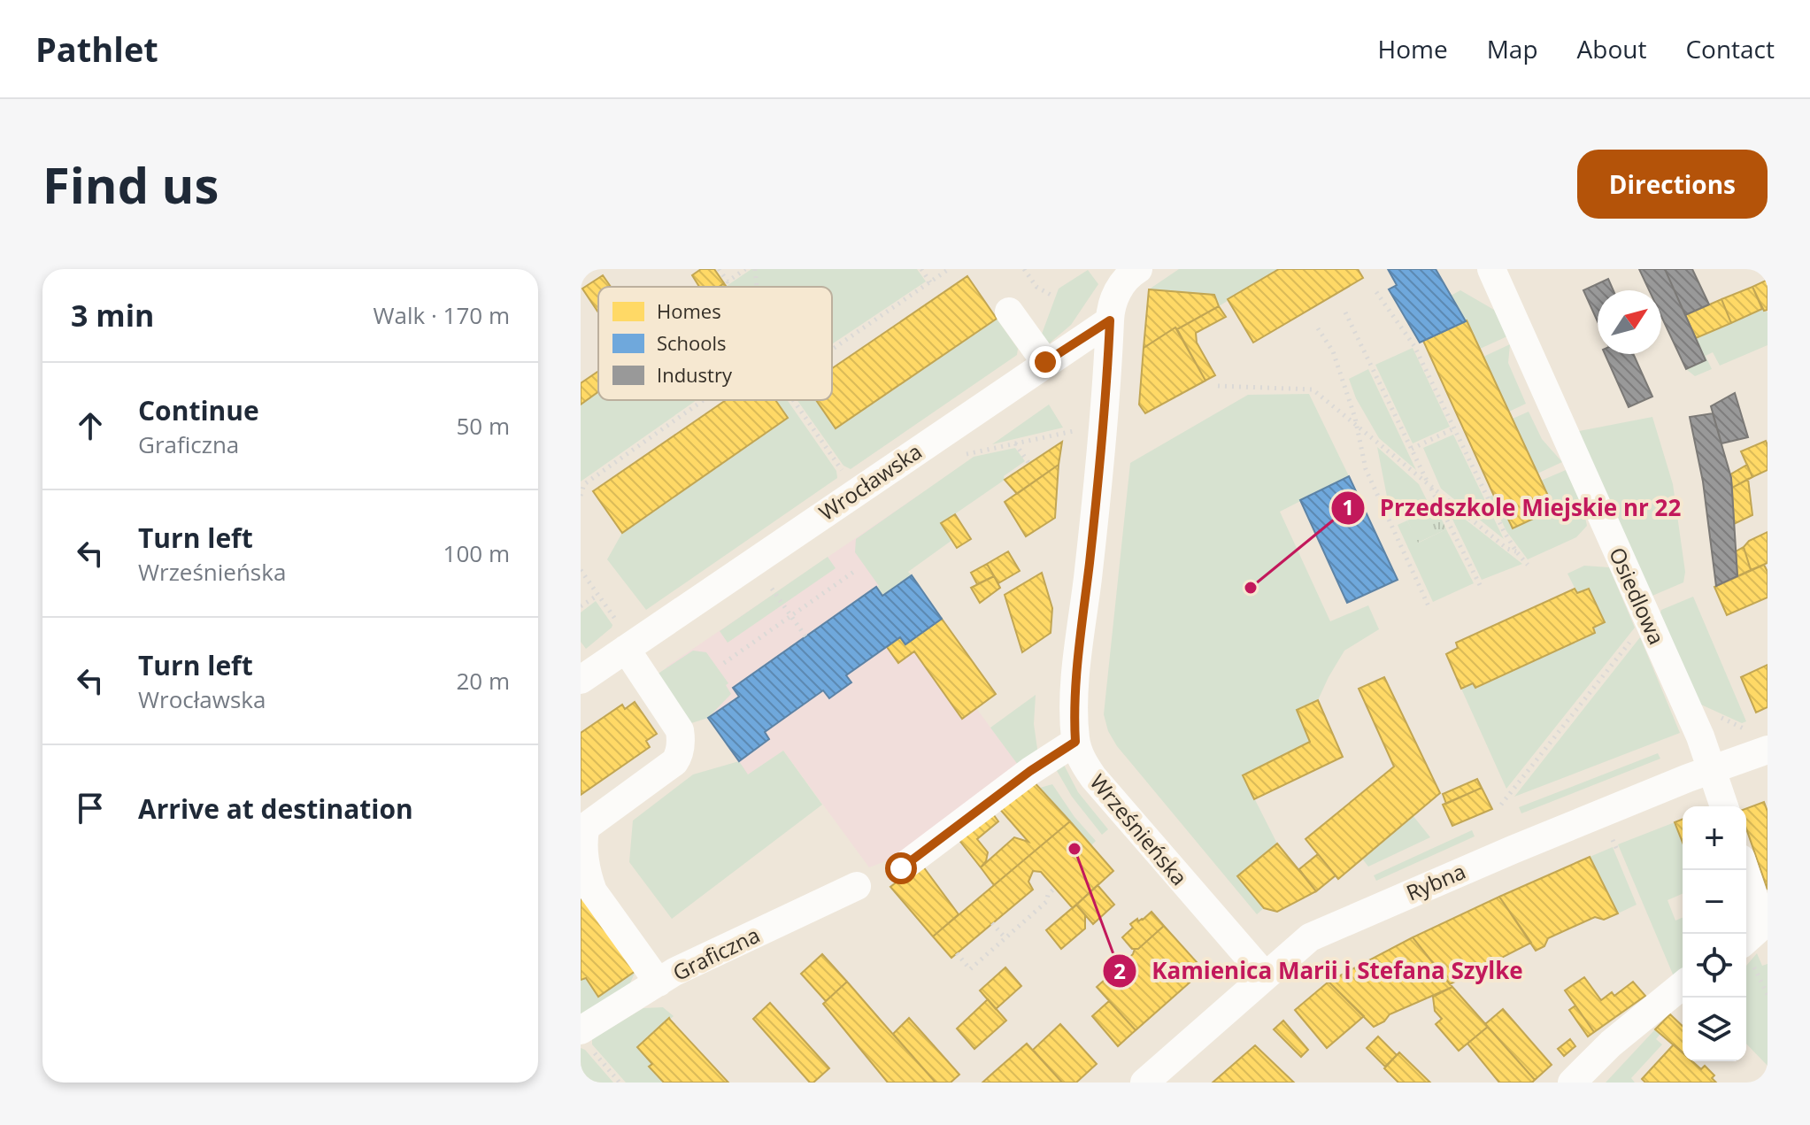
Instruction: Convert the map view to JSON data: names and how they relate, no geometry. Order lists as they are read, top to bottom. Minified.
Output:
{"streets":{"street":["Wrocławska","Osiedlowa","Wrześnieńska","Rybna","Graficzna"]},"crossings":[["Wrocławska","Wrześnieńska"],["Osiedlowa","Rybna"],["Wrześnieńska","Rybna"]],"places":["Przedszkole Miejskie nr 22","Kamienica Marii i Stefana Szylke"],"legend":["Homes","Schools","Industry"],"north":"top right","page":{"header":"Pathlet","nav":["Home","Map","About","Contact"],"buttons":"Directions","title":"Find us","heading":["3 min","Walk · 170 m"],"list":[["Continue","Graficzna","50 m"],["Turn left","Wrześnieńska","100 m"],["Turn left","Wrocławska","20 m"],"Arrive at destination"],"map_buttons":["+","−"]}}
